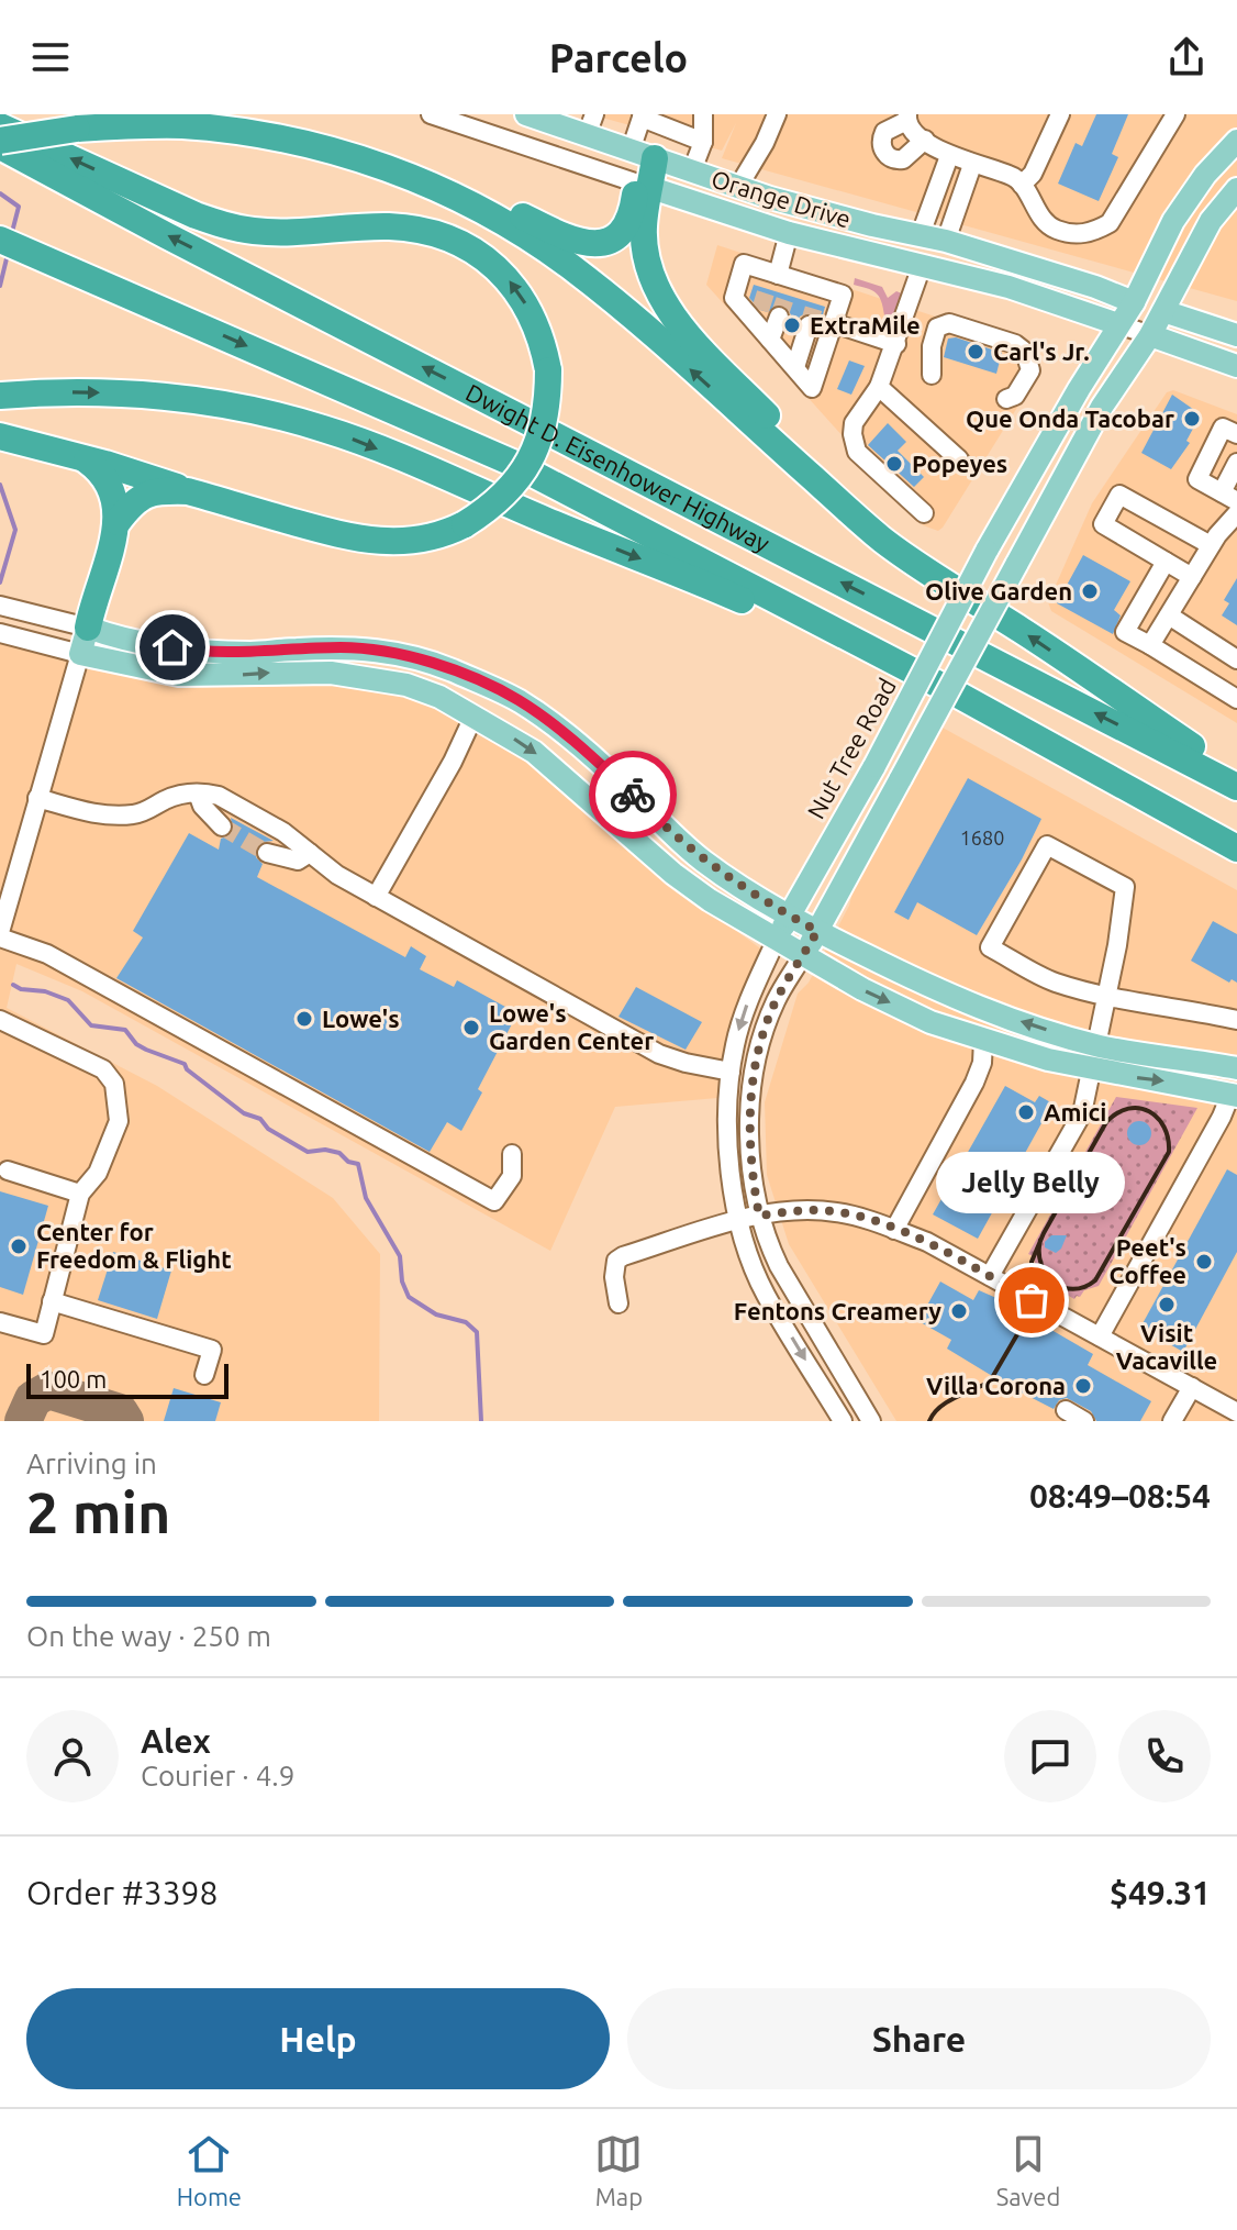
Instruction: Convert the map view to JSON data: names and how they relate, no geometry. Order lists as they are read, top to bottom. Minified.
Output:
{"streets":{"highway":["Dwight D. Eisenhower Highway"],"main road":["Orange Drive","Nut Tree Road"]},"crossings":[["Orange Drive","Nut Tree Road"]],"places":["ExtraMile","Carl's Jr.","Que Onda Tacobar","Popeyes","Olive Garden","Lowe's","Lowe's Garden Center","Amici","Center for Freedom & Flight","Peet's Coffee","Jelly Belly","Visit Vacaville","Fentons Creamery","Villa Corona"],"house_numbers":["1680"],"scale_bar":"100 m","page":{"header":"Parcelo","bubble":"Jelly Belly","scale":"100 m","heading":["2 min","Arriving in","08:49–08:54"],"panel":["Alex","Courier · 4.9","Order #3398","$49.31"],"bar":"On the way · 250 m","buttons":["Help","Share"],"tabs":["Home","Map","Saved"]}}
